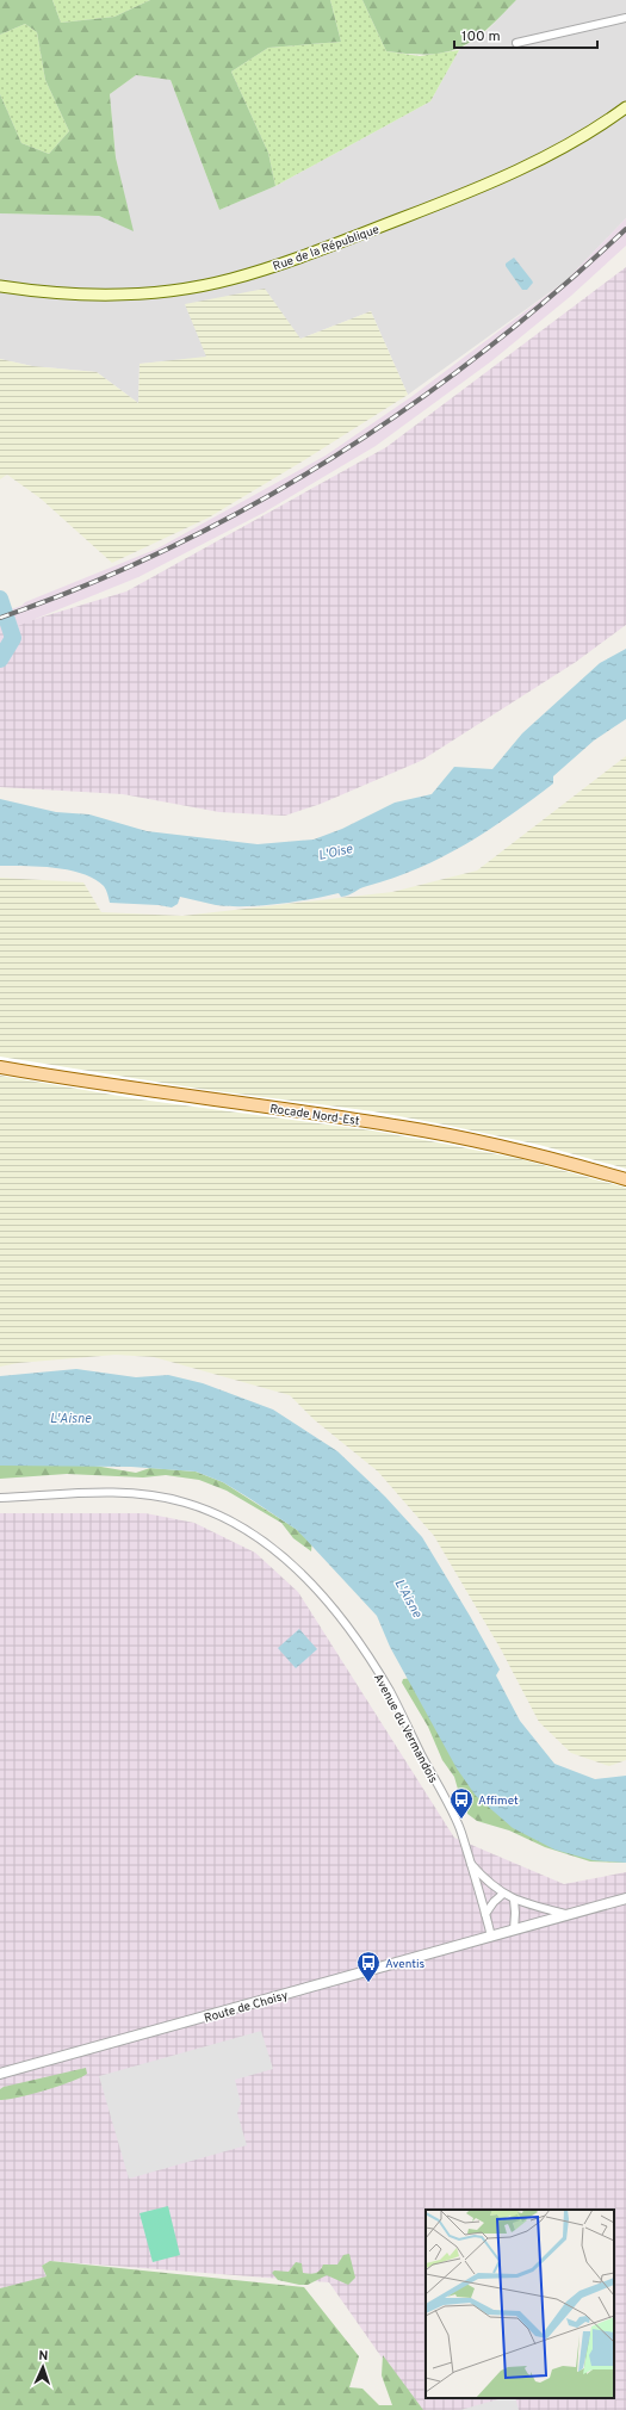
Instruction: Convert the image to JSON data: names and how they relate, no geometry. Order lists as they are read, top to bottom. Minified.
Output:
{"streets":{"main road":["Rue de la République","Rocade Nord-Est"],"street":["Avenue du Vermandois","Route de Choisy"]},"crossings":[["Avenue du Vermandois","Route de Choisy"]],"water":["L'Oise","L'Aisne"],"places":{"bus stop":["Affimet","Aventis"]},"scale_bar":"100 m","north":"top"}
